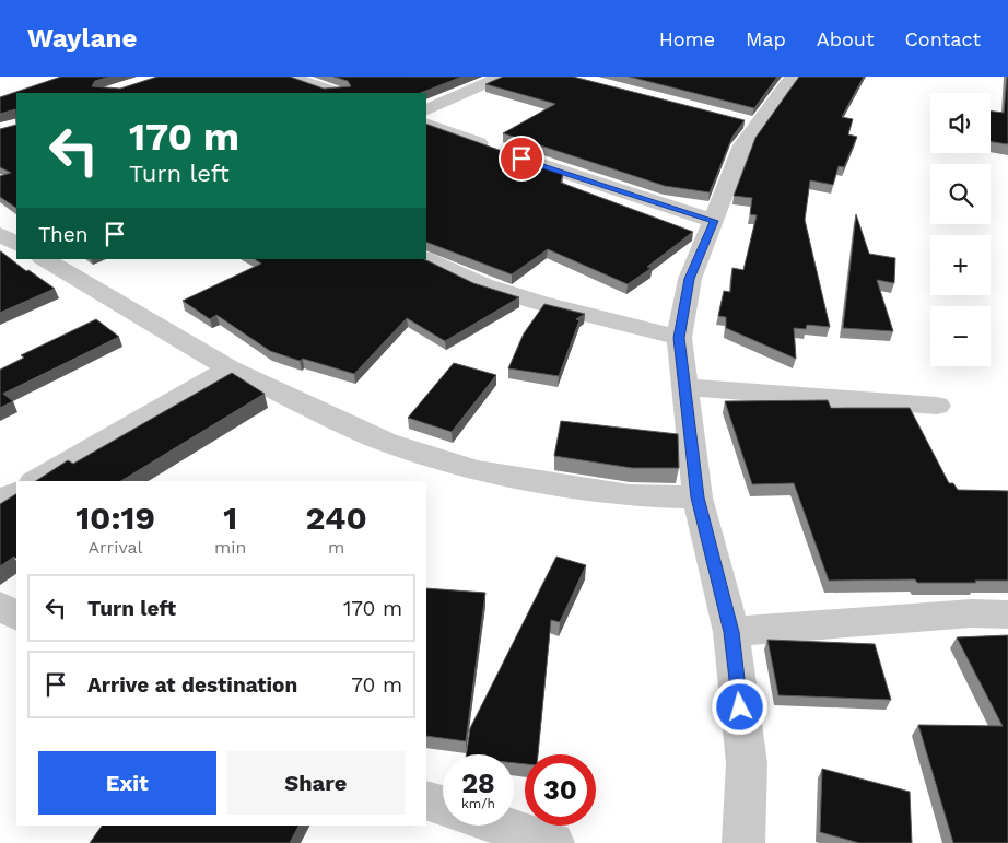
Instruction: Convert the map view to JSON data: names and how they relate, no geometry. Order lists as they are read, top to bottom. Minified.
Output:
{"page":{"header":"Waylane","nav":["Home","Map","About","Contact"],"map_buttons":["+","−"],"turn":["170 m","Turn left"],"then":"Then","eta":["10:19","Arrival","1","min","240","m"],"list":[{"name":"Turn left","value":"170 m"},{"name":"Arrive at destination","value":"70 m"}],"buttons":["Exit","Share"],"speed":"28 km/h","limit":"30"}}
